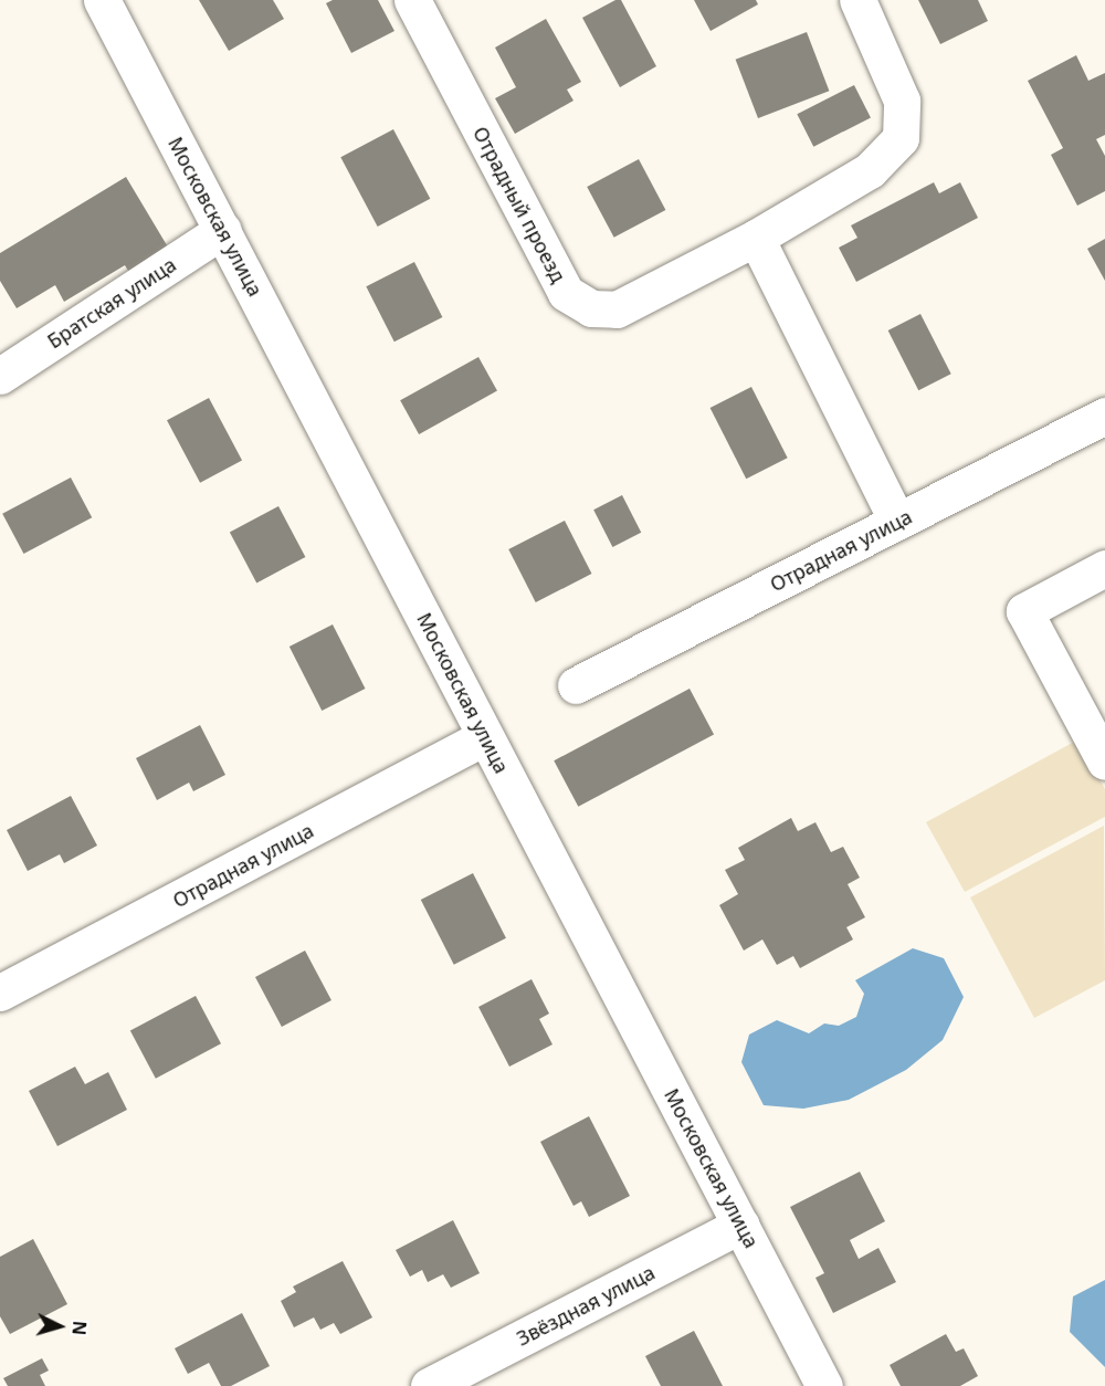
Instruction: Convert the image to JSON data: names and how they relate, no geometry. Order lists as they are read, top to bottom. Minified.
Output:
{"streets":{"street":["Отрадный проезд","Московская улица","Братская улица","Отрадная улица","Звёздная улица"]},"crossings":[["Московская улица","Братская улица"],["Московская улица","Отрадная улица"],["Московская улица","Звёздная улица"]],"north":"right"}
